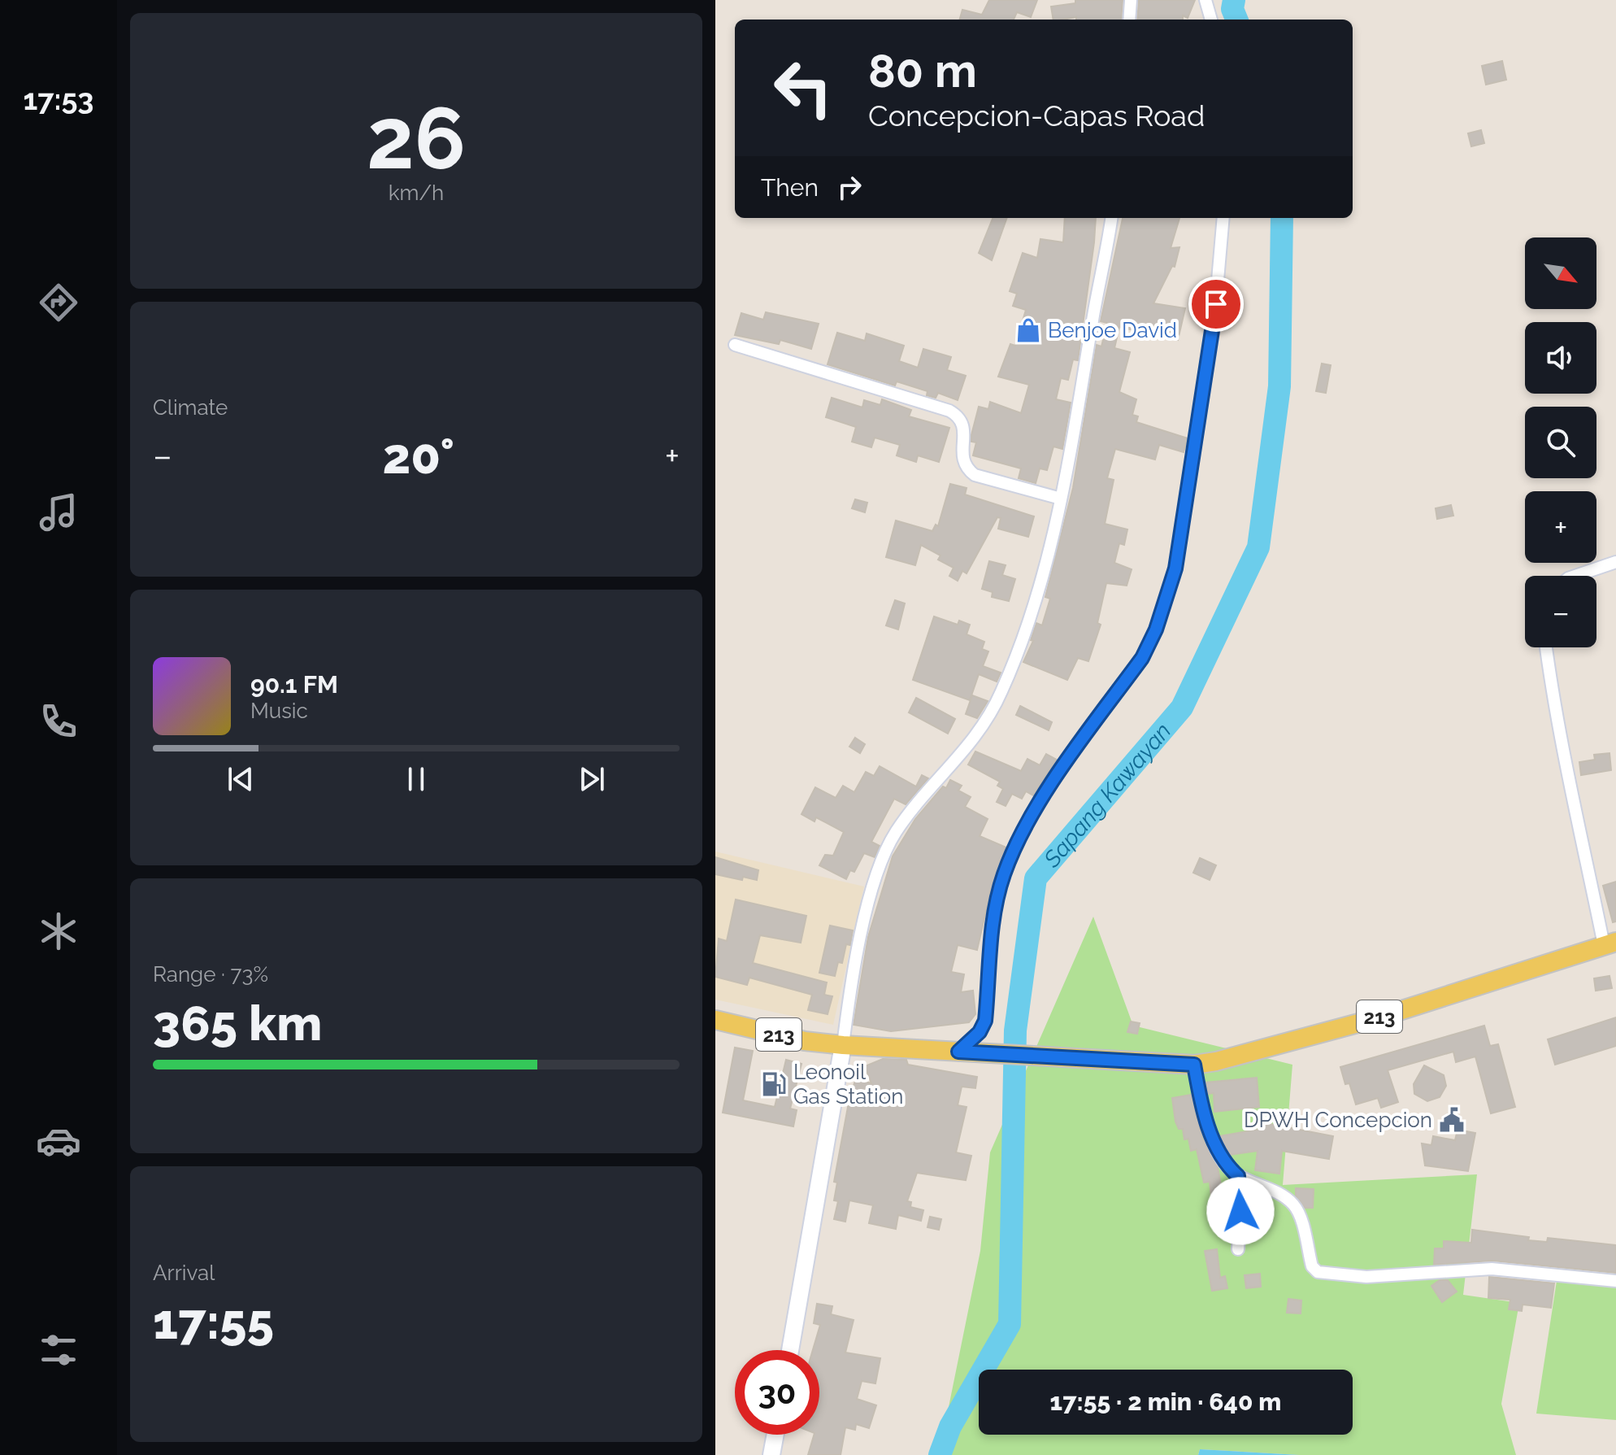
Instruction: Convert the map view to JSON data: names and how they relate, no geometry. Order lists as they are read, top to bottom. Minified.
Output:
{"streets":{"main road":["213"]},"water":["Sapang Kawayan"],"places":{"shop":["Benjoe David"],"fuel station":["Leonoil Gas Station"],"public building":["DPWH Concepcion"]},"north":"bottom right","page":{"tabs":"17:53","tile":[["26","km/h"],"Climate",["Range · 73%","365 km"],["Arrival","17:55"]],"turn":["80 m","Concepcion-Capas Road"],"then":"Then","map_buttons":["+","−"],"heat":["−","20°","+"],"song":["90.1 FM","Music"],"limit":"30","trip":"17:55 · 2 min · 640 m"}}
